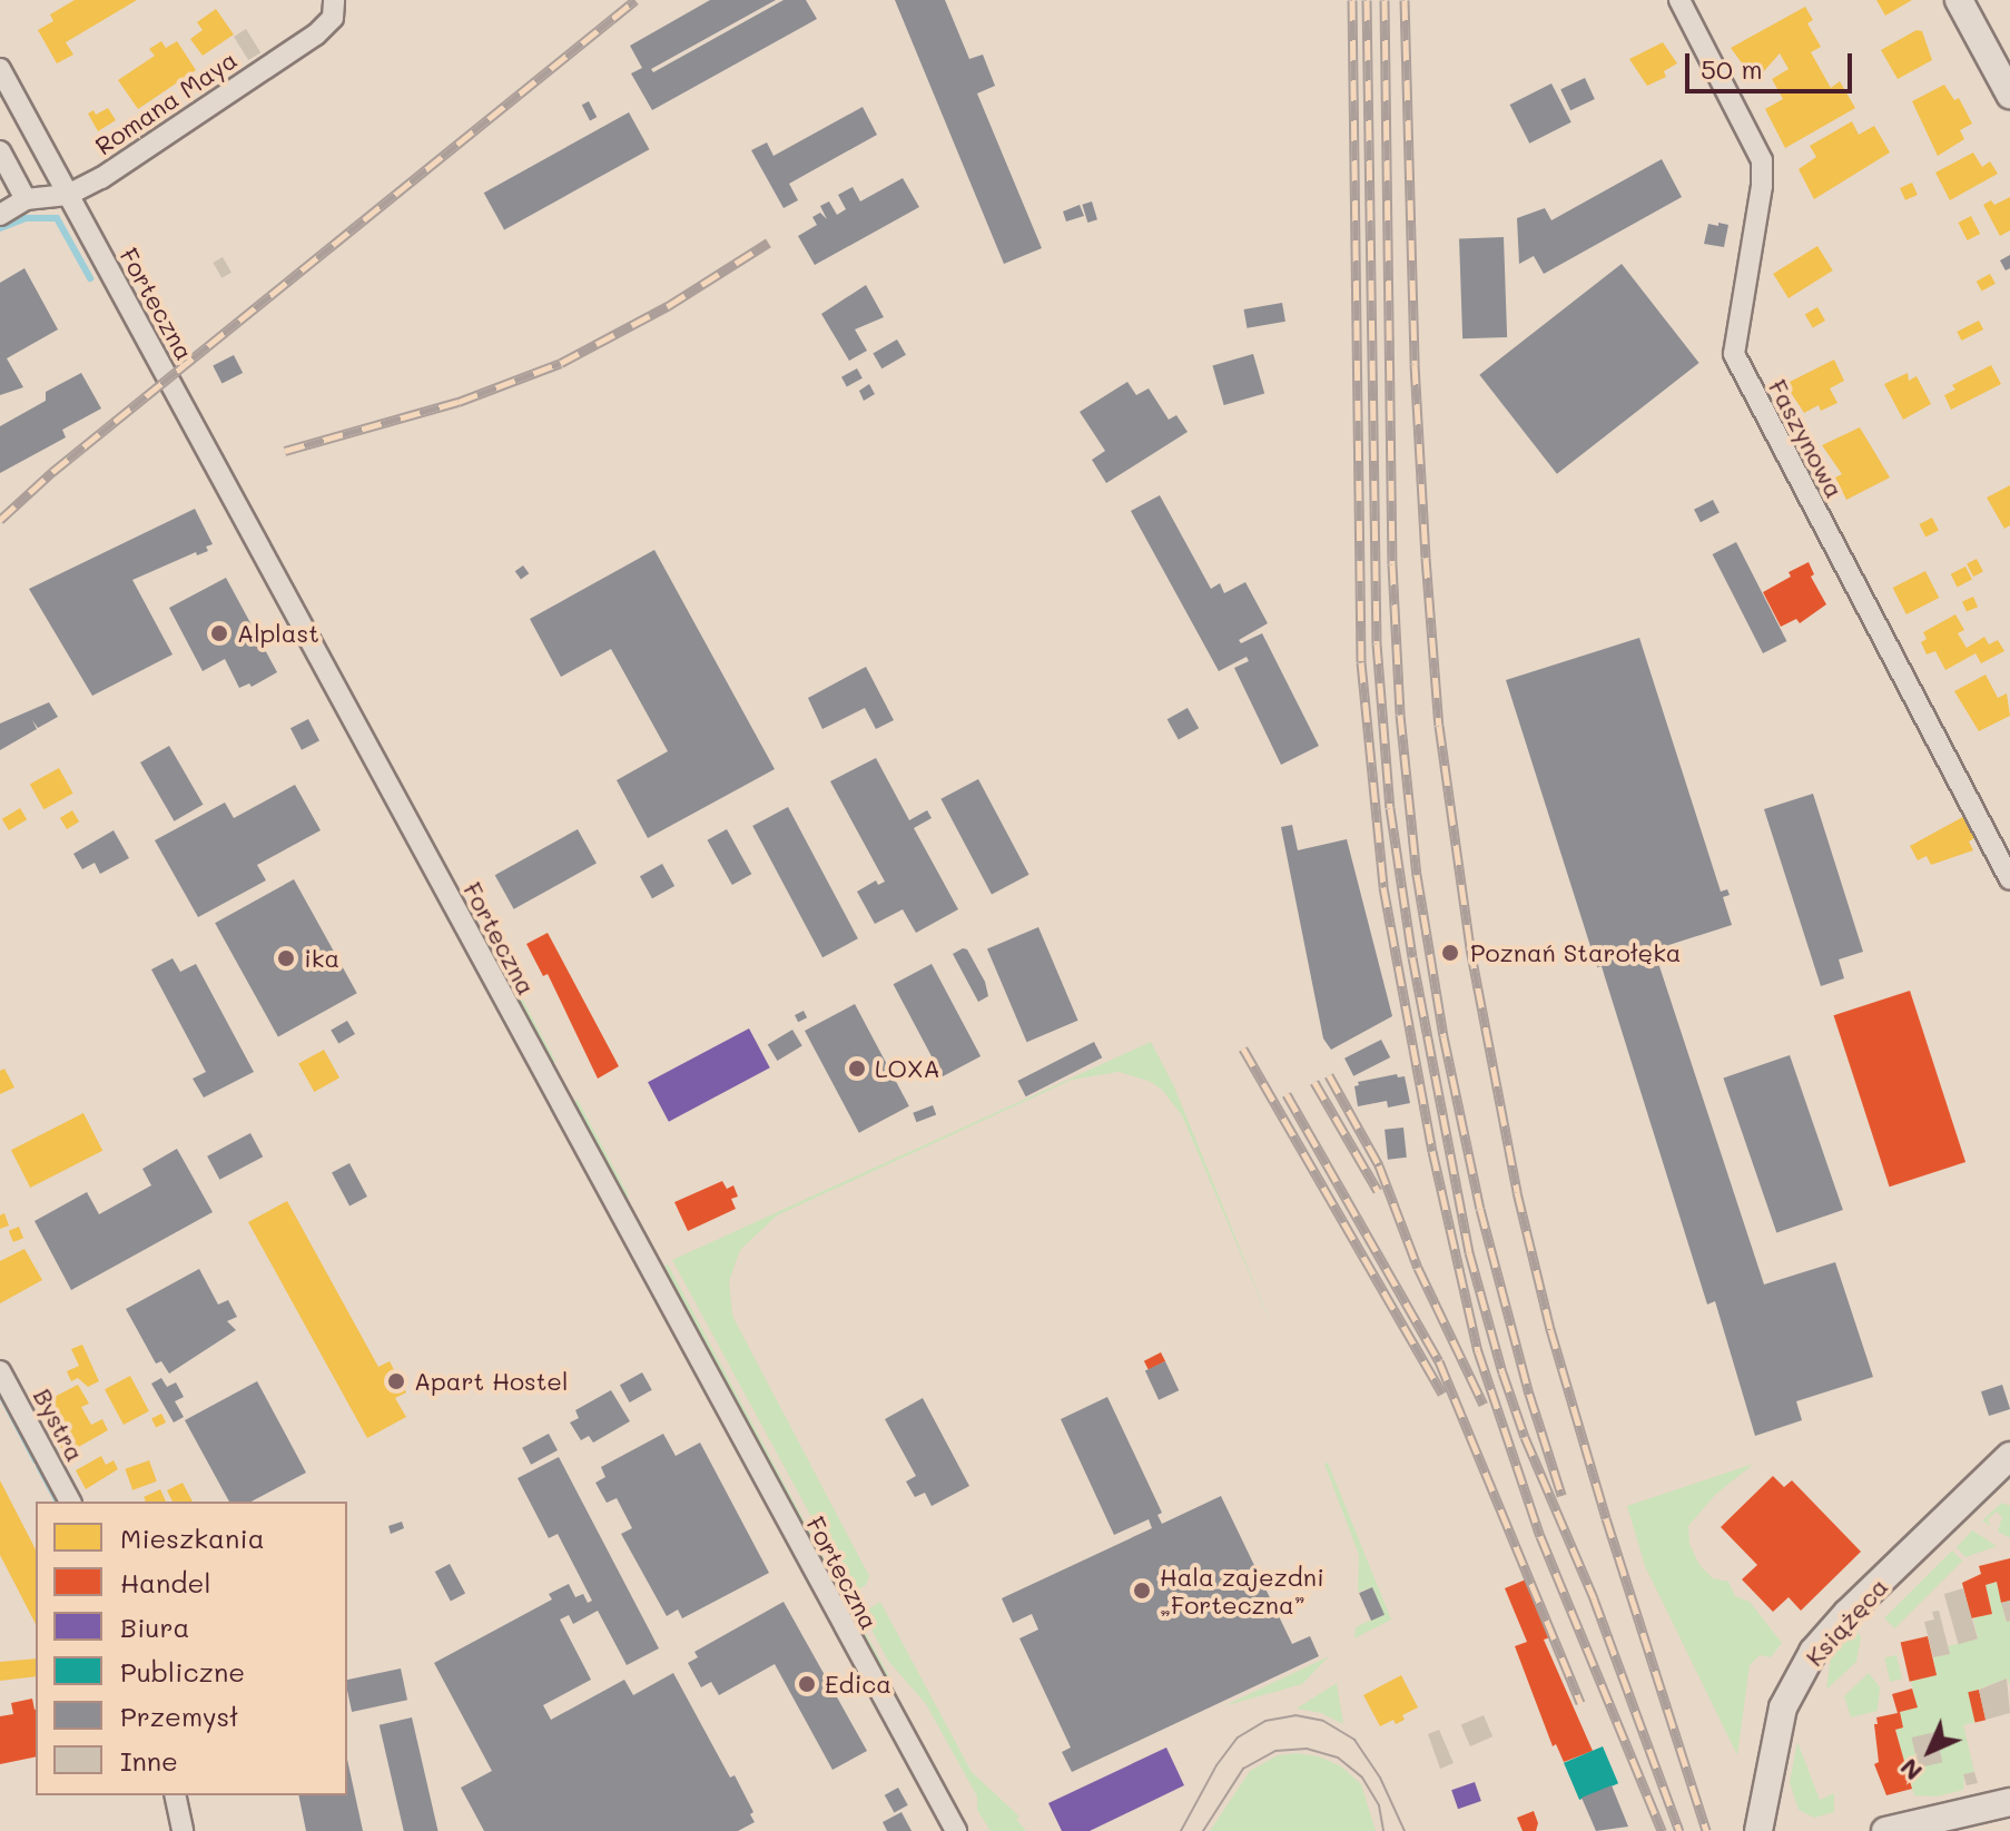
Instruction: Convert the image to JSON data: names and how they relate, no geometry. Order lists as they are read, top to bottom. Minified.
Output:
{"streets":{"street":["Romana Maya","Forteczna","Faszynowa","Bystra","Książęca"]},"crossings":[["Romana Maya","Forteczna"]],"places":["Alplast","Poznań Starołęka","ika","LOXA","Apart Hostel","Hala zajezdni „Forteczna”","Edica"],"legend":["Mieszkania","Handel","Biura","Publiczne","Przemysł","Inne"],"scale_bar":"50 m","north":"bottom left"}
